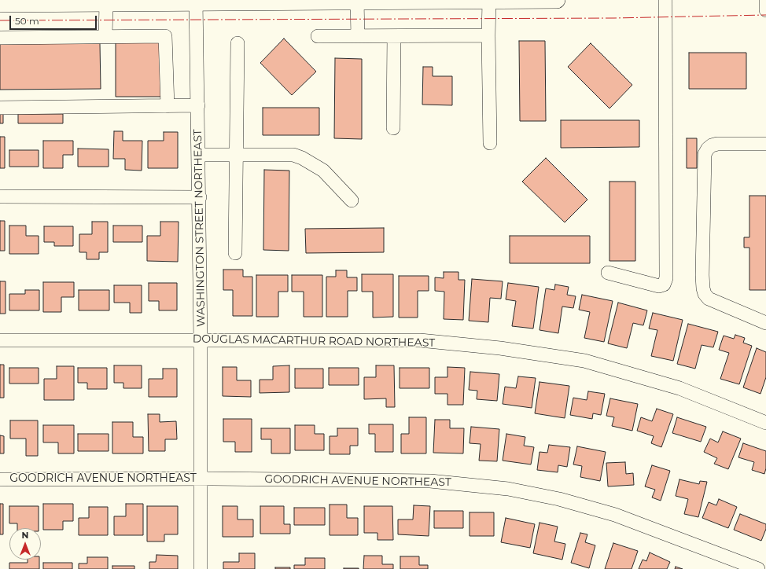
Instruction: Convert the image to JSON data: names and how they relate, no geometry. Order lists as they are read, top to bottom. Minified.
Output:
{"streets":{"street":["WASHINGTON STREET NORTHEAST","DOUGLAS MACARTHUR ROAD NORTHEAST","GOODRICH AVENUE NORTHEAST"]},"crossings":[["WASHINGTON STREET NORTHEAST","DOUGLAS MACARTHUR ROAD NORTHEAST"],["WASHINGTON STREET NORTHEAST","GOODRICH AVENUE NORTHEAST"]],"scale_bar":"50 m","north":"top"}
